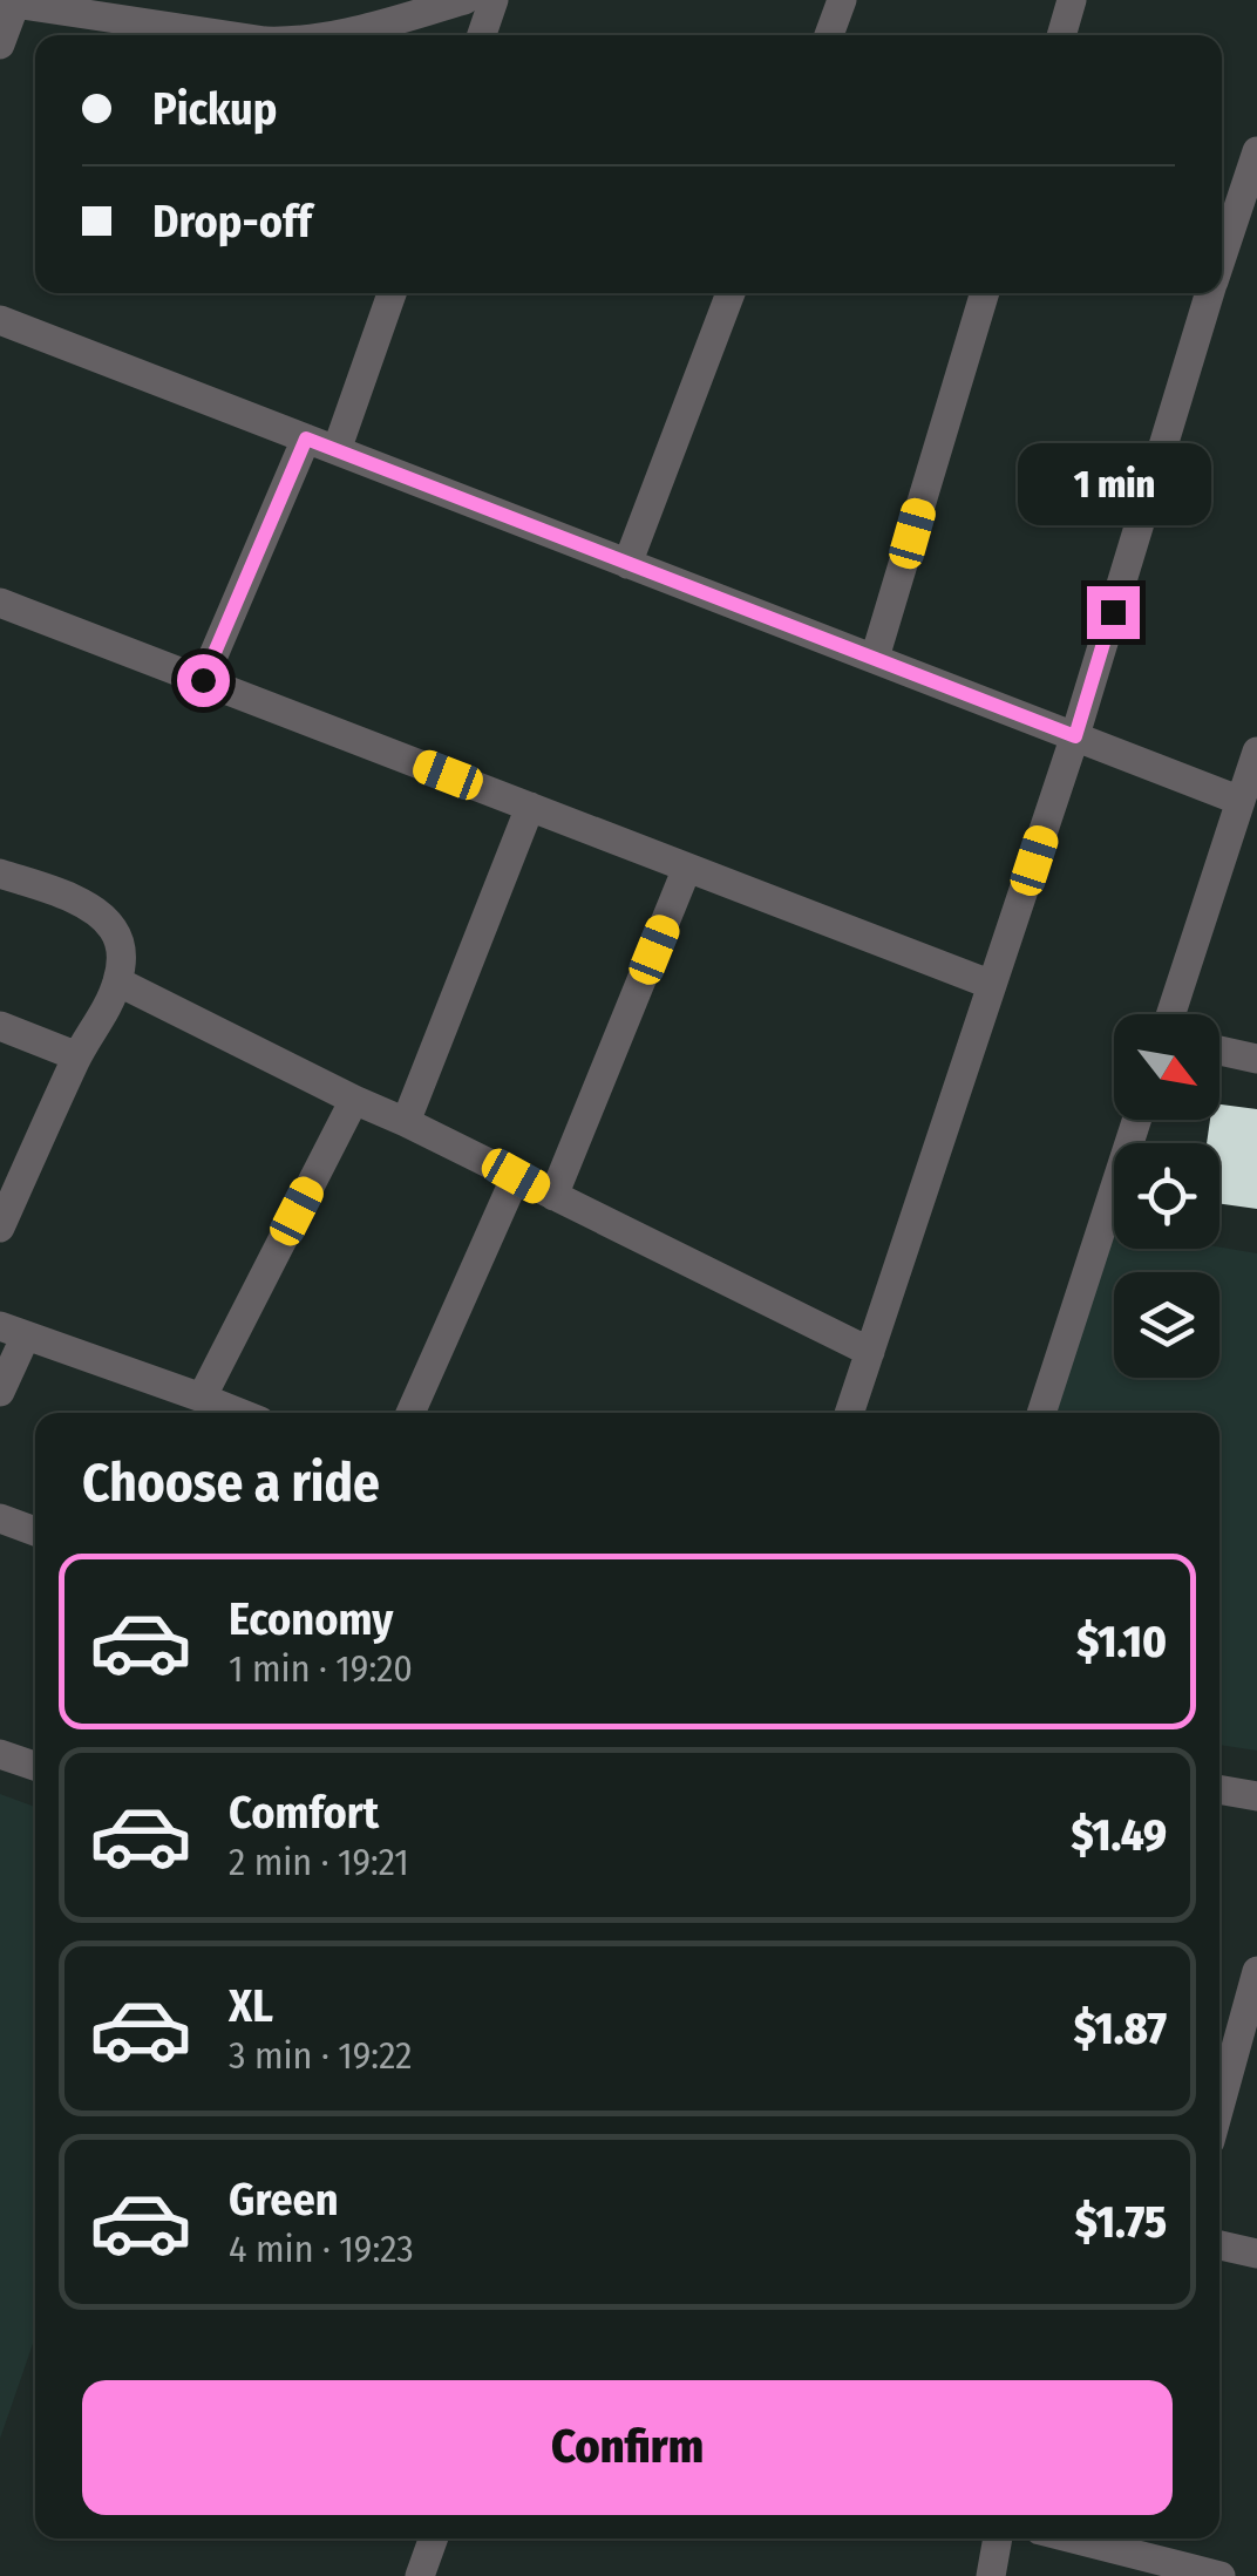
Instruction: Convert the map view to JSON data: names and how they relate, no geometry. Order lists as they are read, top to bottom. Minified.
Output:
{"north":"bottom right","page":{"banner":["Pickup","Drop-off"],"bubble":"1 min","heading":"Choose a ride","list":[{"name":"Economy","note":"1 min · 19:20","value":"$1.10"},{"name":"Comfort","note":"2 min · 19:21","value":"$1.49"},{"name":"XL","note":"3 min · 19:22","value":"$1.87"},{"name":"Green","note":"4 min · 19:23","value":"$1.75"}],"buttons":"Confirm"}}
